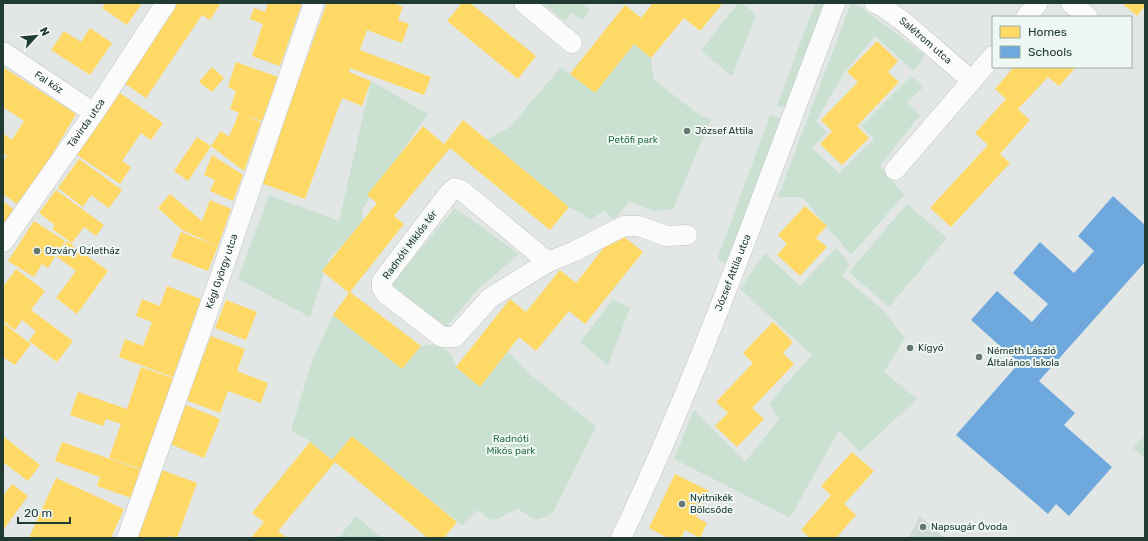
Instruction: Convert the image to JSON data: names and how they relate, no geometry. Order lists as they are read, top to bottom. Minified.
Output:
{"streets":{"street":["Salétrom utca","Fal köz","Távirda utca","Radnóti Miklós tér","Kégl György utca","József Attila utca"]},"crossings":[["Fal köz","Távirda utca"]],"parks":["Petőfi park","Radnóti Mikós park"],"places":["József Attila","Ozváry Üzletház","Kígyó","Németh László Általános Iskola","Nyitnikék Bölcsőde","Napsugár Óvoda"],"legend":["Homes","Schools"],"scale_bar":"20 m","north":"top right"}
